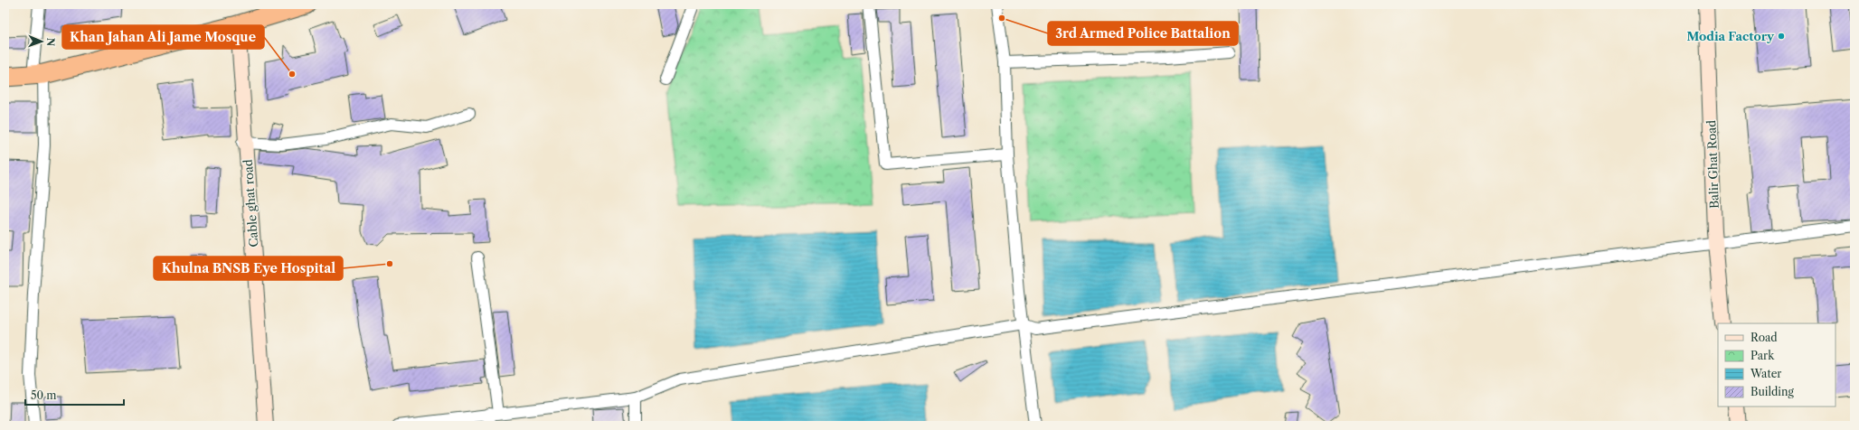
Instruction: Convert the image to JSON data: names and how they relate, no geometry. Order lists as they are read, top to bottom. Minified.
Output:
{"streets":{"street":["Balir Ghat Road","Cable ghat road"]},"places":["3rd Armed Police Battalion","Modia Factory","Khan Jahan Ali Jame Mosque","Khulna BNSB Eye Hospital"],"legend":["Road","Park","Water","Building"],"scale_bar":"50 m","north":"right"}
